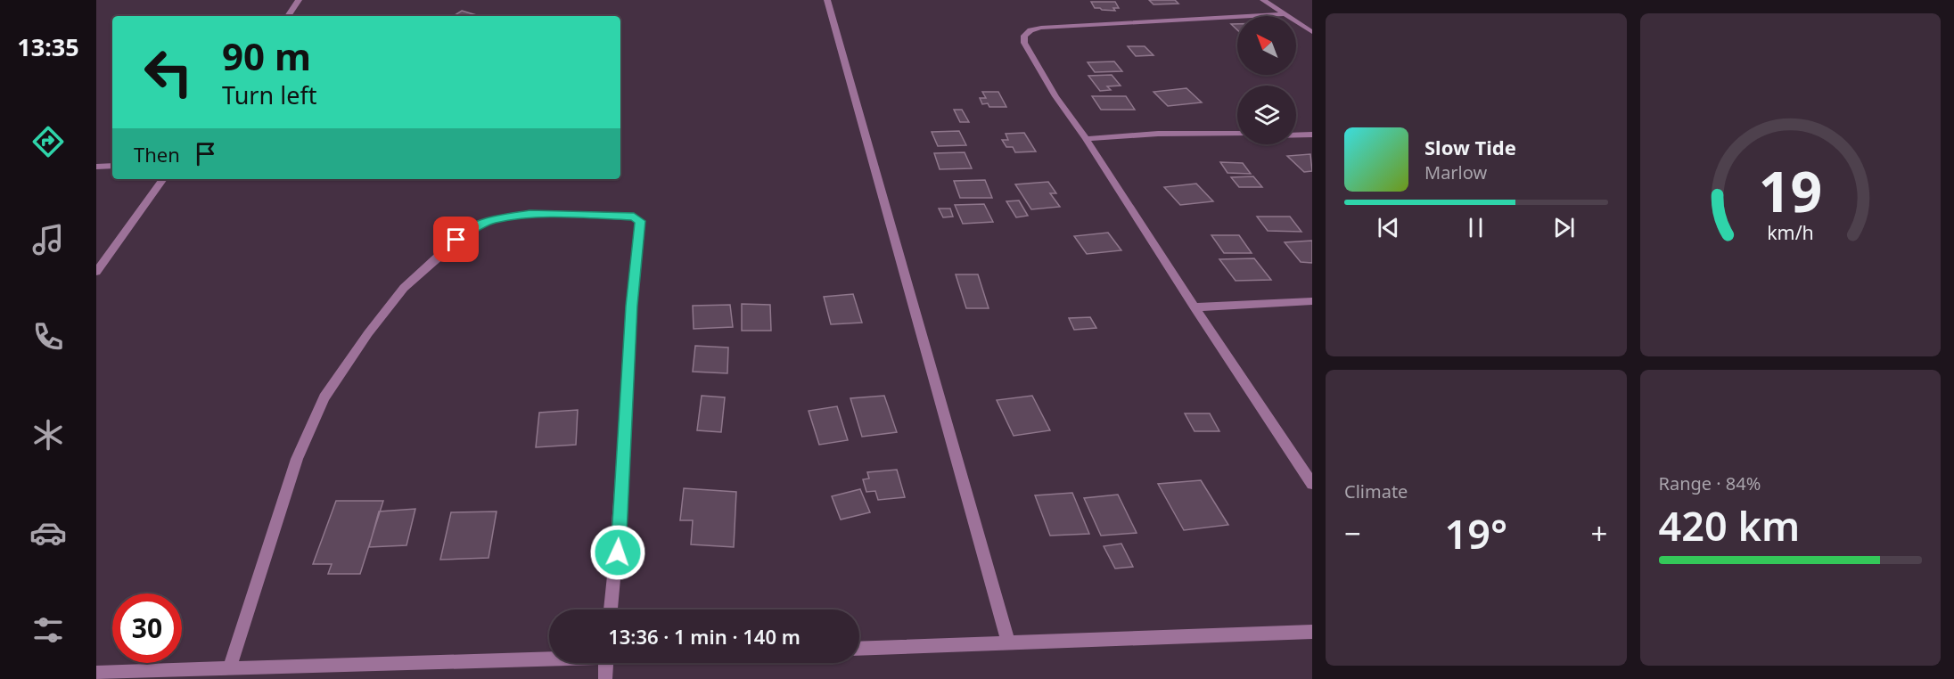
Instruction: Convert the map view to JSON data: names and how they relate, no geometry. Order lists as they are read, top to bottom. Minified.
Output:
{"north":"top left","page":{"tabs":"13:35","turn":["90 m","Turn left"],"song":["Slow Tide","Marlow"],"then":"Then","tile":["Climate",["Range · 84%","420 km"]],"heat":["−","19°","+"],"limit":"30","trip":"13:36 · 1 min · 140 m","gauge":["19","km/h"]}}
